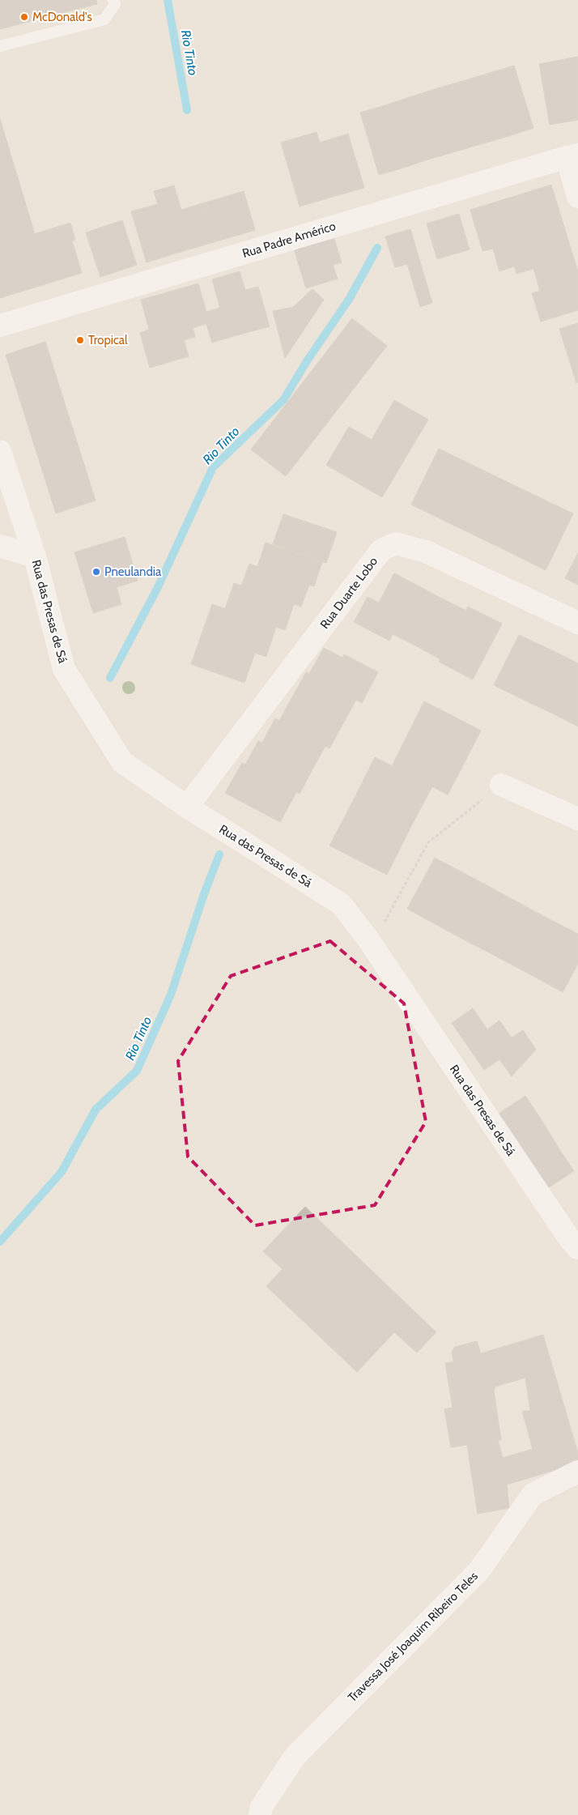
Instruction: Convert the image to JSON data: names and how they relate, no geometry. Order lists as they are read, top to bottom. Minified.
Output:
{"streets":{"street":["Rua Padre Américo","Rua Duarte Lobo","Rua das Presas de Sá","Travessa José Joaquim Ribeiro Teles"]},"crossings":[["Rua Duarte Lobo","Rua das Presas de Sá"]],"water":["Rio Tinto"],"places":["McDonald's","Tropical","Pneulandia"]}
